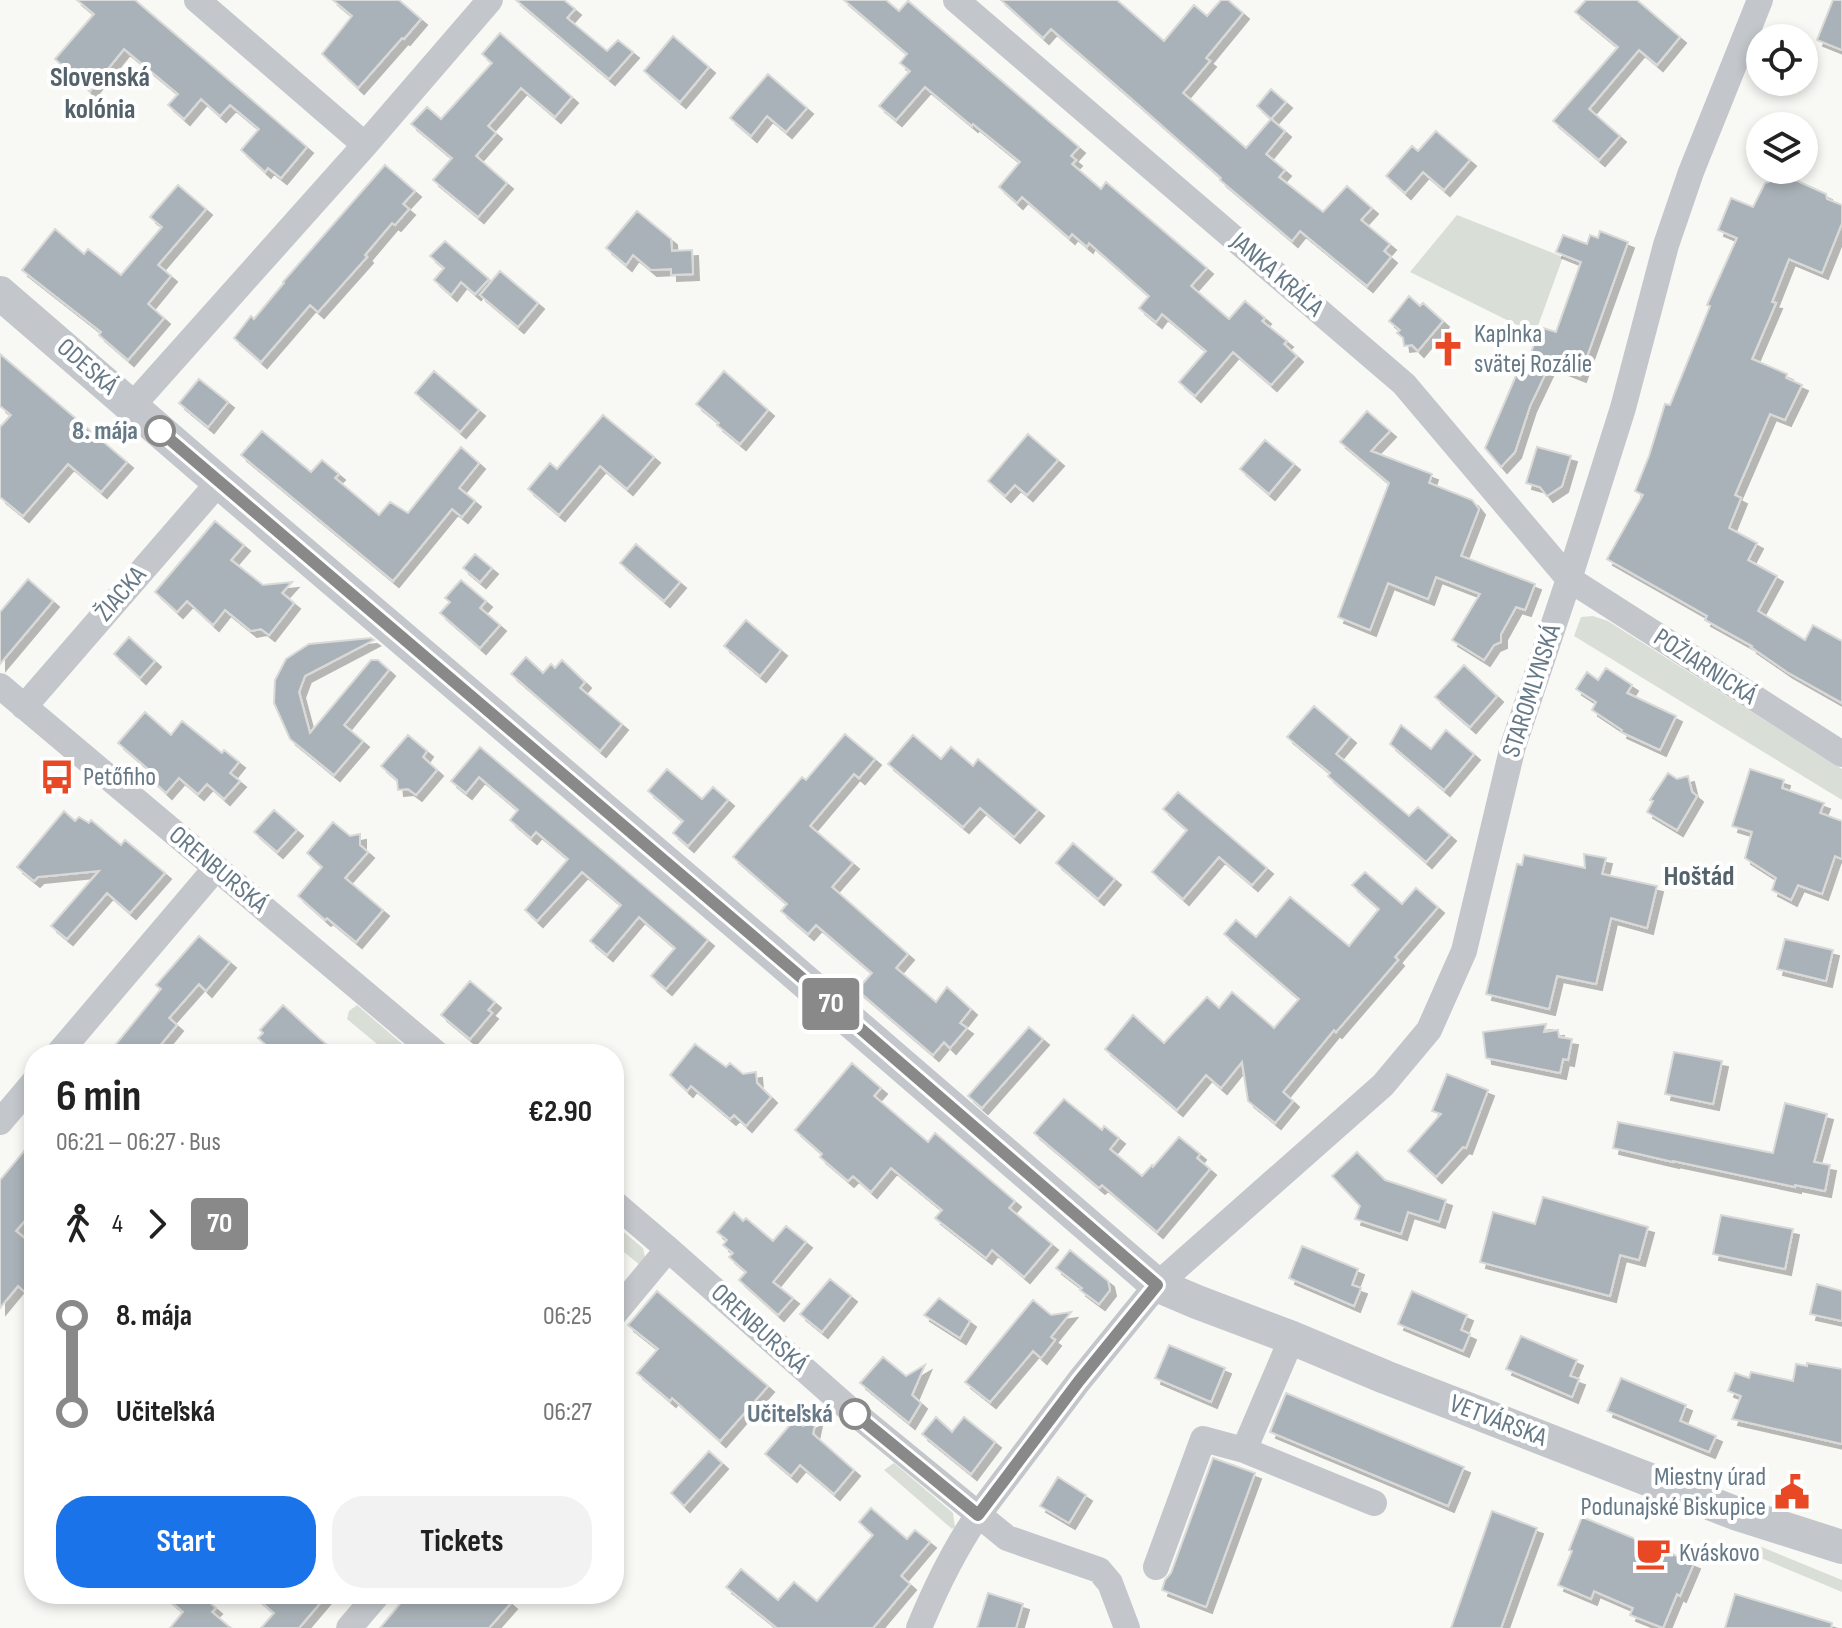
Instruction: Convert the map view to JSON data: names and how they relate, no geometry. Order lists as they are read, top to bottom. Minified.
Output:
{"streets":{"street":["JANKA KRÁĽA","ODESKÁ","ŽIACKA","POŽIARNICKÁ","STAROMLYNSKÁ","ORENBURSKÁ","VETVÁRSKA"]},"crossings":[["JANKA KRÁĽA","POŽIARNICKÁ"],["JANKA KRÁĽA","STAROMLYNSKÁ"],["ODESKÁ","ŽIACKA"],["ODESKÁ","STAROMLYNSKÁ"],["ODESKÁ","VETVÁRSKA"],["ŽIACKA","ORENBURSKÁ"],["POŽIARNICKÁ","STAROMLYNSKÁ"],["STAROMLYNSKÁ","VETVÁRSKA"]],"districts":["Slovenská kolónia","Hoštád"],"places":{"church":["Kaplnka svätej Rozálie"],"other":["8. mája","Učiteľská"],"bus stop":["Petőfiho"],"public building":["Miestny úrad Podunajské Biskupice"],"cafe":["Kváskovo"]},"lines":["bus line 70"],"page":{"on_map":"70","heading":["6 min","06:21 – 06:27 · Bus","€2.90"],"legs":["4","70"],"list":[{"name":"8. mája","value":"06:25"},{"name":"Učiteľská","value":"06:27"}],"buttons":["Start","Tickets"]}}
